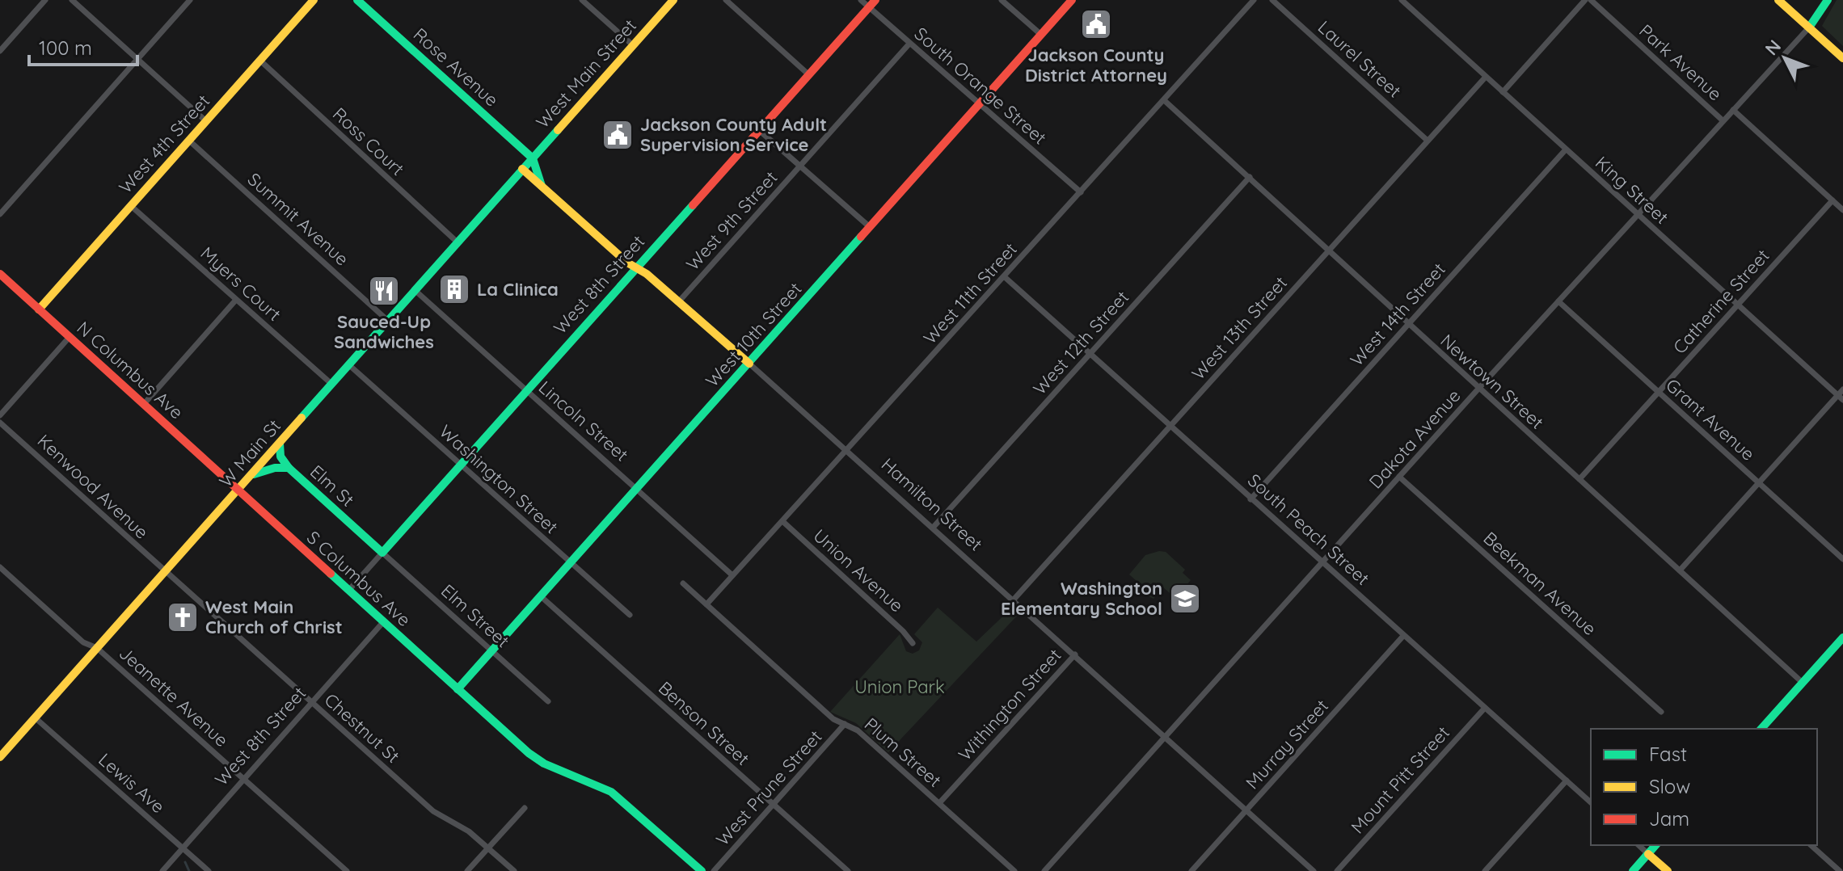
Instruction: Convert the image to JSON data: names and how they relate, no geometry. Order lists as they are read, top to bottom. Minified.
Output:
{"streets":{"main road":["Rose Avenue","West Main Street","West 4th Street","West 8th Street","West 10th Street","N Columbus Ave","W Main St","Elm St","Hamilton Street","S Columbus Ave"],"street":["Laurel Street","Park Avenue","South Orange Street","Ross Court","King Street","Summit Avenue","West 9th Street","Myers Court","West 11th Street","Catherine Street","West 14th Street","West 13th Street","West 12th Street","Newtown Street","Grant Avenue","Lincoln Street","Dakota Avenue","Washington Street","Kenwood Avenue","South Peach Street","Union Avenue","Beekman Avenue","Elm Street","Jeanette Avenue","Withington Street","Benson Street","Chestnut St","Murray Street","Plum Street","Mount Pitt Street","Lewis Ave","West Prune Street"]},"crossings":[["Laurel Street","West 13th Street"],["Park Avenue","Catherine Street"],["Park Avenue","Dakota Avenue"],["Rose Avenue","West Main Street"],["West Main Street","W Main St"],["West Main Street","Hamilton Street"],["South Orange Street","West 9th Street"],["South Orange Street","West 8th Street"],["South Orange Street","West 11th Street"],["South Orange Street","West 10th Street"],["Ross Court","West 4th Street"],["Ross Court","W Main St"],["West 4th Street","Summit Avenue"],["West 4th Street","Myers Court"],["West 4th Street","N Columbus Ave"],["King Street","Catherine Street"],["King Street","West 14th Street"],["King Street","West 13th Street"],["King Street","Dakota Avenue"],["Summit Avenue","W Main St"],["West 9th Street","Hamilton Street"],["Myers Court","W Main St"],["West 8th Street","Lincoln Street"],["West 8th Street","Washington Street"],["West 8th Street","Elm St"],["West 8th Street","Hamilton Street"],["West 8th Street","S Columbus Ave"],["West 8th Street","Elm Street"],["West 8th Street","Jeanette Avenue"],["West 8th Street","Chestnut St"],["West 8th Street","Lewis Ave"],["West 11th Street","Newtown Street"],["West 11th Street","Lincoln Street"],["West 11th Street","Hamilton Street"],["West 11th Street","South Peach Street"],["West 11th Street","Union Avenue"],["West 11th Street","Plum Street"],["Catherine Street","Newtown Street"],["Catherine Street","Grant Avenue"],["West 14th Street","Newtown Street"],["West 14th Street","South Peach Street"],["West 13th Street","Newtown Street"],["West 13th Street","Hamilton Street"],["West 13th Street","South Peach Street"],["West 10th Street","Lincoln Street"],["West 10th Street","Washington Street"],["West 10th Street","Hamilton Street"],["West 10th Street","S Columbus Ave"],["West 10th Street","Elm Street"],["West 10th Street","Benson Street"],["West 12th Street","Newtown Street"],["West 12th Street","Hamilton Street"],["West 12th Street","South Peach Street"],["N Columbus Ave","W Main St"],["N Columbus Ave","S Columbus Ave"],["Newtown Street","Dakota Avenue"],["Grant Avenue","Dakota Avenue"],["Lincoln Street","W Main St"],["Dakota Avenue","Hamilton Street"],["Dakota Avenue","South Peach Street"],["Dakota Avenue","Beekman Avenue"],["W Main St","Washington Street"],["W Main St","Elm St"],["W Main St","Kenwood Avenue"],["W Main St","Hamilton Street"],["W Main St","S Columbus Ave"],["W Main St","Jeanette Avenue"],["W Main St","Chestnut St"],["W Main St","Lewis Ave"],["Elm St","Elm Street"],["Kenwood Avenue","Chestnut St"],["Hamilton Street","Withington Street"],["Hamilton Street","Murray Street"],["South Peach Street","Murray Street"],["South Peach Street","Mount Pitt Street"],["Withington Street","Plum Street"],["Benson Street","West Prune Street"],["Plum Street","West Prune Street"]],"parks":["Union Park"],"places":{"public building":["Jackson County District Attorney","Jackson County Adult Supervision Service"],"building":["La Clinica"],"restaurant":["Sauced-Up Sandwiches"],"school or university":["Washington Elementary School"],"church":["West Main Church of Christ"]},"legend":["Fast","Slow","Jam"],"scale_bar":"100 m","north":"top left"}
